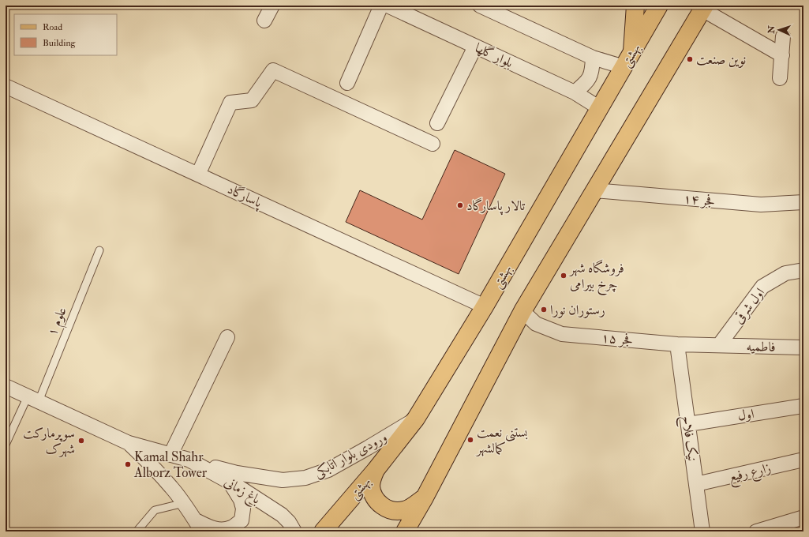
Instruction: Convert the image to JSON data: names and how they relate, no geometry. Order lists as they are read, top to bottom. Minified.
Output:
{"streets":{"main road":["بهشتی"],"street":["بلوار گلها","پاسارگاد","فجر ۱۴","اول شرقی","فجر ۱۵","فاطمیه","اول","نیک فلاح","ورودی بلوار اتابکی","زارع رفیع","باغ زمانی"],"lane":["علوم ۱"]},"crossings":[["بلوار گلها","بهشتی"],["بهشتی","پاسارگاد"],["بهشتی","ورودی بلوار اتابکی"],["اول شرقی","فجر ۱۵"],["اول شرقی","فاطمیه"],["علوم ۱","باغ زمانی"],["فجر ۱۵","فاطمیه"],["فجر ۱۵","نیک فلاح"],["اول","نیک فلاح"],["نیک فلاح","زارع رفیع"],["ورودی بلوار اتابکی","باغ زمانی"]],"places":["نوین صنعت","تالار پاسارگاد","فروشگاه شهر چرخ بیرامی","رستوران نورا","بستنی نعمت کمالشهر","سوپرمارکت شهرک","Kamal Shahr Alborz Tower"],"legend":["Road","Building"],"north":"left"}
